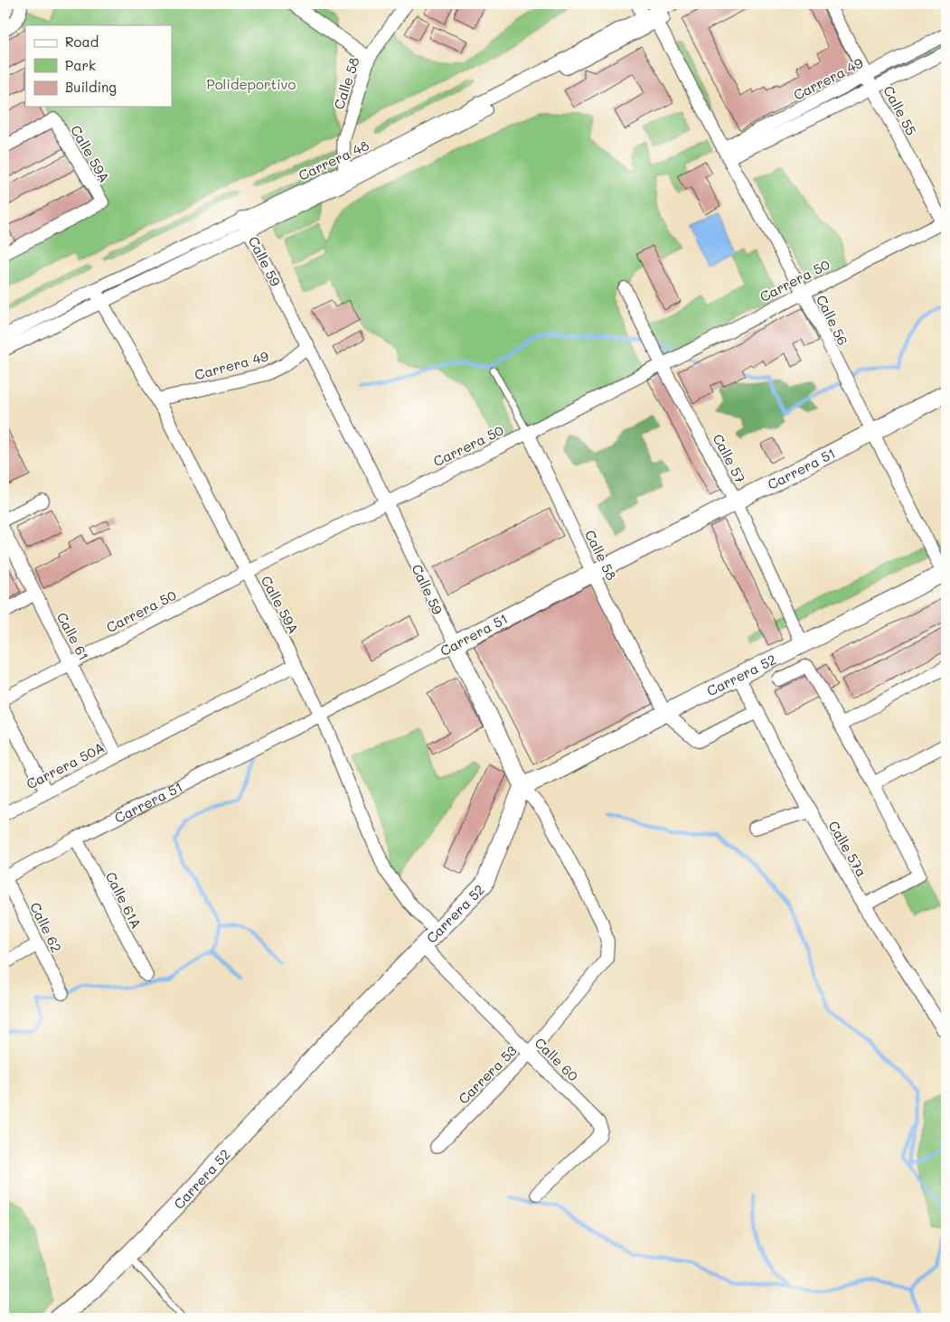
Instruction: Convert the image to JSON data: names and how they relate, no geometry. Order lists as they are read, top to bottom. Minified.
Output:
{"streets":{"main road":["Calle 59","Carrera 51","Carrera 52"],"street":["Carrera 49","Calle 58","Calle 55","Calle 59A","Carrera 48","Carrera 50","Calle 56","Calle 57","Calle 61","Carrera 50A","Calle 57a","Calle 61A","Calle 62","Calle 60","Carrera 53"]},"crossings":[["Carrera 49","Calle 55"],["Carrera 49","Calle 59A"],["Carrera 49","Calle 59"],["Carrera 49","Calle 56"],["Calle 58","Carrera 48"],["Calle 58","Carrera 50"],["Calle 58","Carrera 51"],["Calle 58","Carrera 52"],["Calle 58","Calle 57a"],["Calle 55","Carrera 50"],["Calle 59A","Carrera 48"],["Calle 59A","Carrera 50"],["Calle 59A","Carrera 51"],["Calle 59A","Carrera 52"],["Calle 59A","Carrera 50A"],["Carrera 48","Calle 59"],["Carrera 48","Calle 56"],["Calle 59","Carrera 50"],["Calle 59","Carrera 51"],["Calle 59","Carrera 52"],["Calle 59","Carrera 53"],["Carrera 50","Calle 56"],["Carrera 50","Calle 57"],["Carrera 50","Calle 61"],["Calle 56","Carrera 51"],["Calle 56","Carrera 52"],["Calle 57","Carrera 51"],["Calle 57","Carrera 52"],["Carrera 51","Calle 61A"],["Carrera 51","Calle 62"],["Calle 61","Carrera 50A"],["Carrera 52","Calle 57a"],["Carrera 52","Calle 60"],["Calle 60","Carrera 53"]],"parks":["Polideportivo"],"legend":["Road","Park","Building"]}
